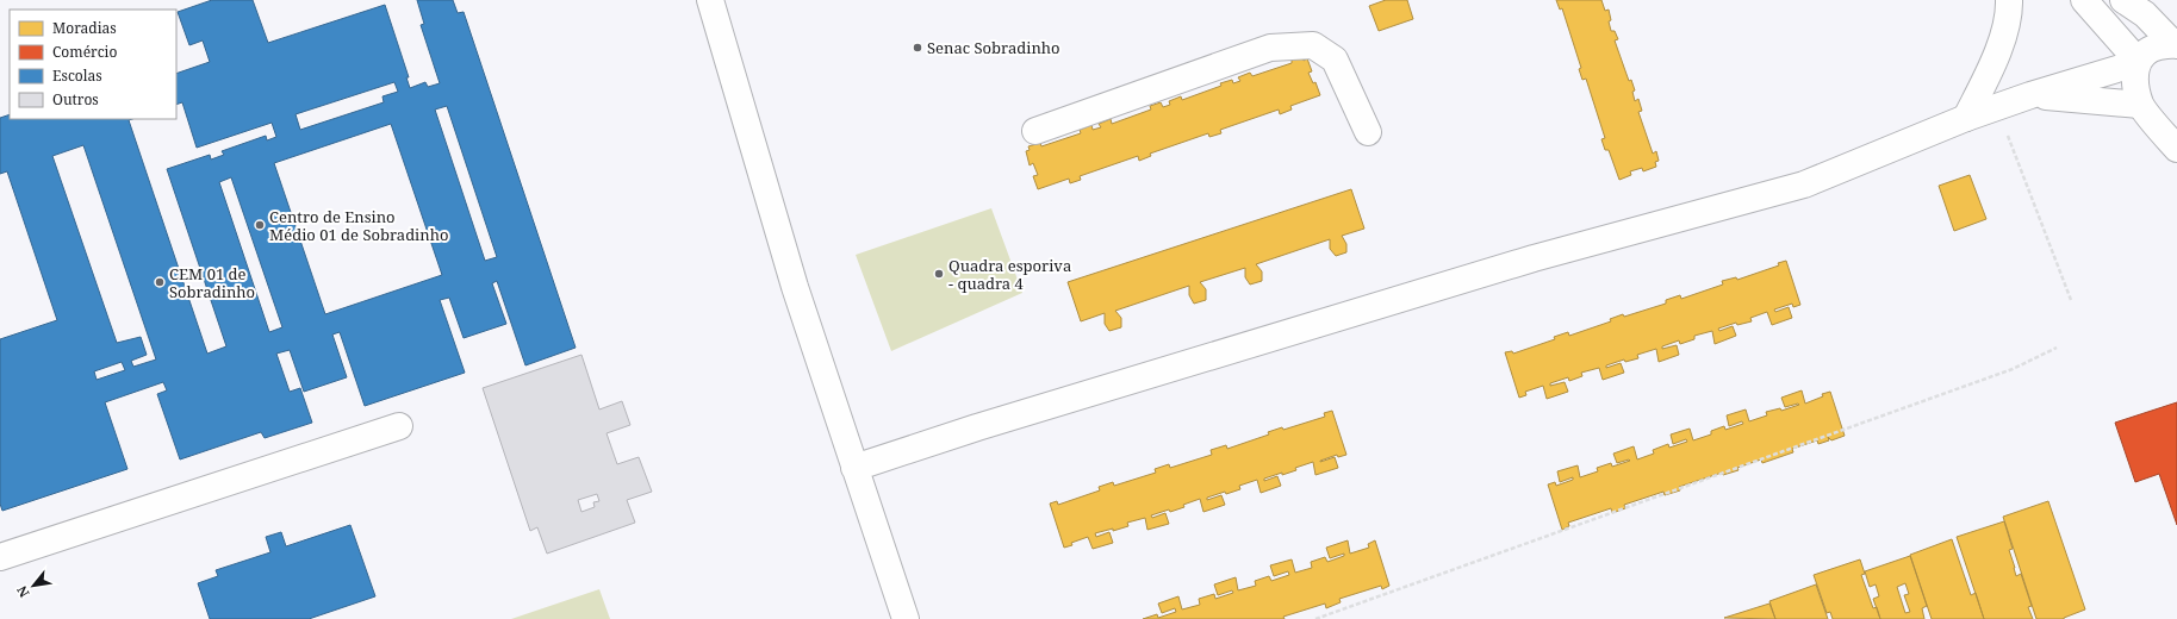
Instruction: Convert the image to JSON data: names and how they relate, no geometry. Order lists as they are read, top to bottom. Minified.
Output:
{"places":["Senac Sobradinho","Centro de Ensino Médio 01 de Sobradinho","Quadra esporiva - quadra 4","CEM 01 de Sobradinho"],"legend":["Moradias","Comércio","Escolas","Outros"],"north":"bottom left"}
